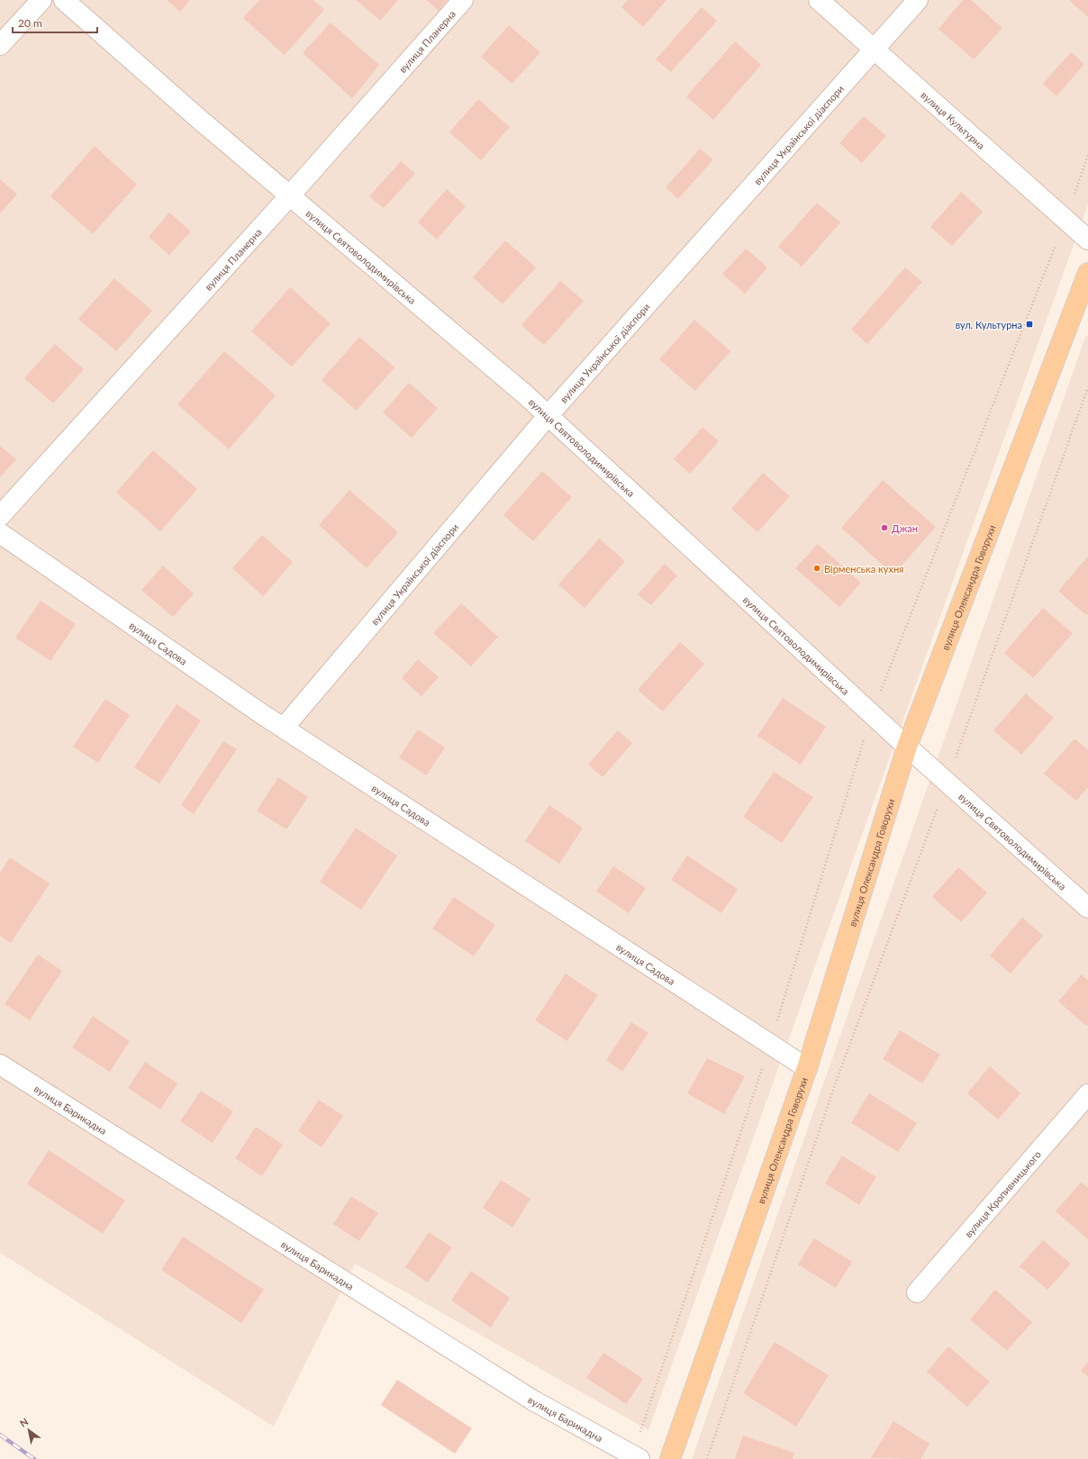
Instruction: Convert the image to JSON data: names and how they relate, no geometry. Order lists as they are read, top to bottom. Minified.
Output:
{"streets":{"main road":["вулиця Олександра Говорухи"],"street":["вулиця Планерна","вулиця Культурна","вулиця Української діаспори","вулиця Святоволодимирівська","вулиця Садова","вулиця Барикадна","вулиця Кропивницького"]},"crossings":[["вулиця Планерна","вулиця Святоволодимирівська"],["вулиця Культурна","вулиця Української діаспори"],["вулиця Української діаспори","вулиця Святоволодимирівська"],["вулиця Української діаспори","вулиця Садова"],["вулиця Святоволодимирівська","вулиця Олександра Говорухи"],["вулиця Олександра Говорухи","вулиця Садова"]],"places":{"transit":["вул. Культурна"],"other":["Джан","Вірменська кухня"]},"scale_bar":"20 m","north":"top left"}
